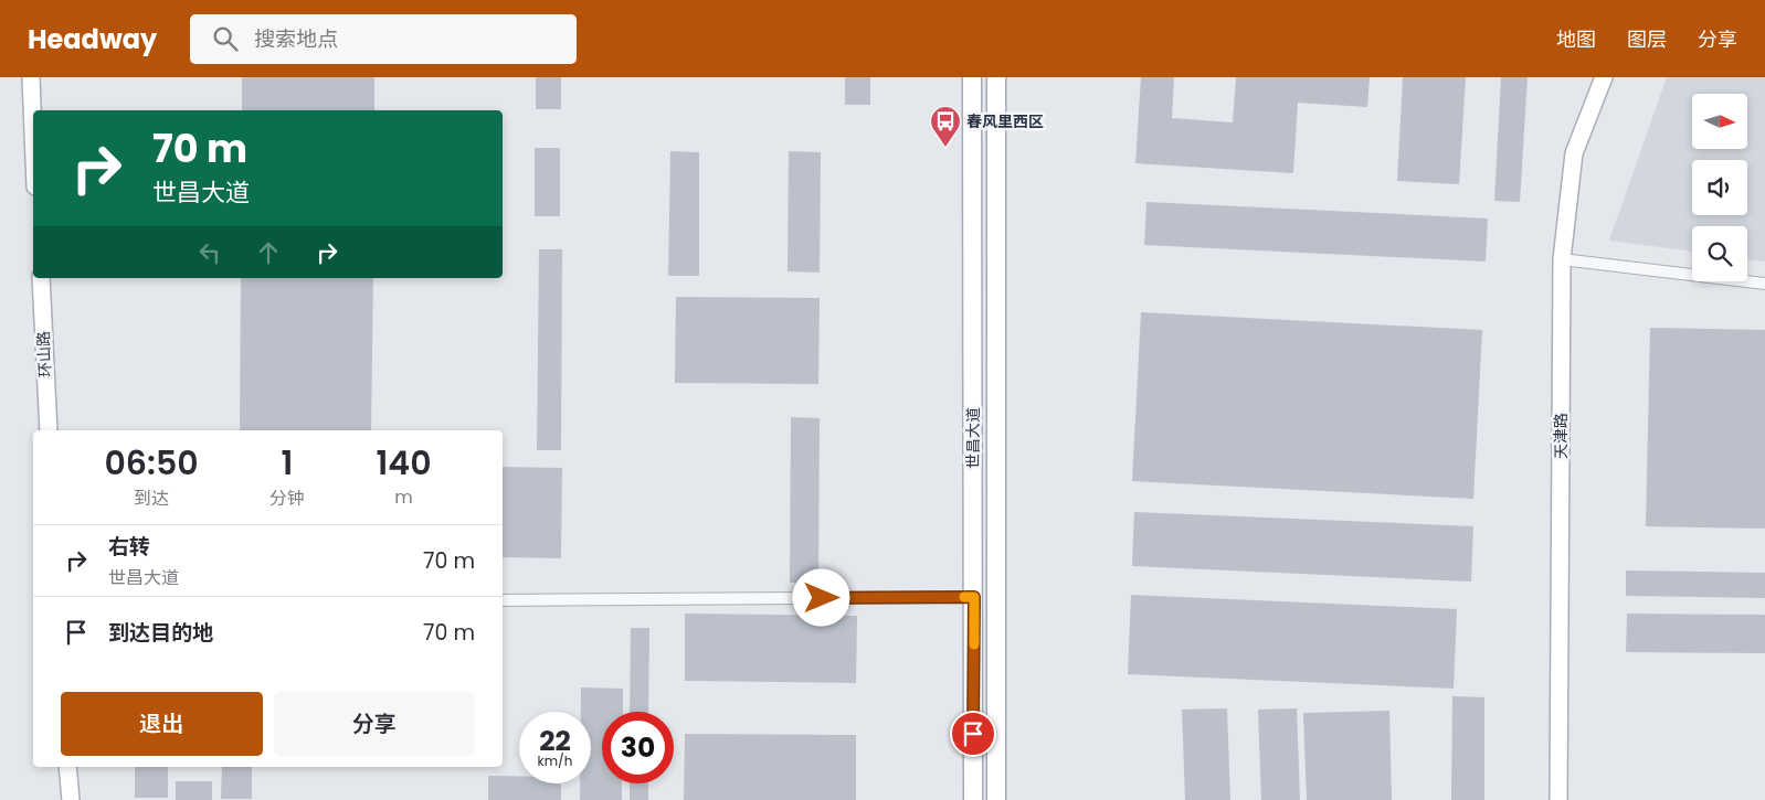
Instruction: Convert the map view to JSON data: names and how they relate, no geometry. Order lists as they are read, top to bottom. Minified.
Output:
{"streets":{"main road":["环山路","天津路","世昌大道"]},"places":{"bus stop":["春风里西区"]},"north":"right","page":{"header":"Headway","search":"搜索地点","nav":["地图","图层","分享"],"turn":["70 m","世昌大道"],"eta":["06:50","到达","1","分钟","140","m"],"list":[{"name":"右转","note":"世昌大道","value":"70 m"},{"name":"到达目的地","value":"70 m"}],"buttons":["退出","分享"],"speed":"22 km/h","limit":"30"}}
